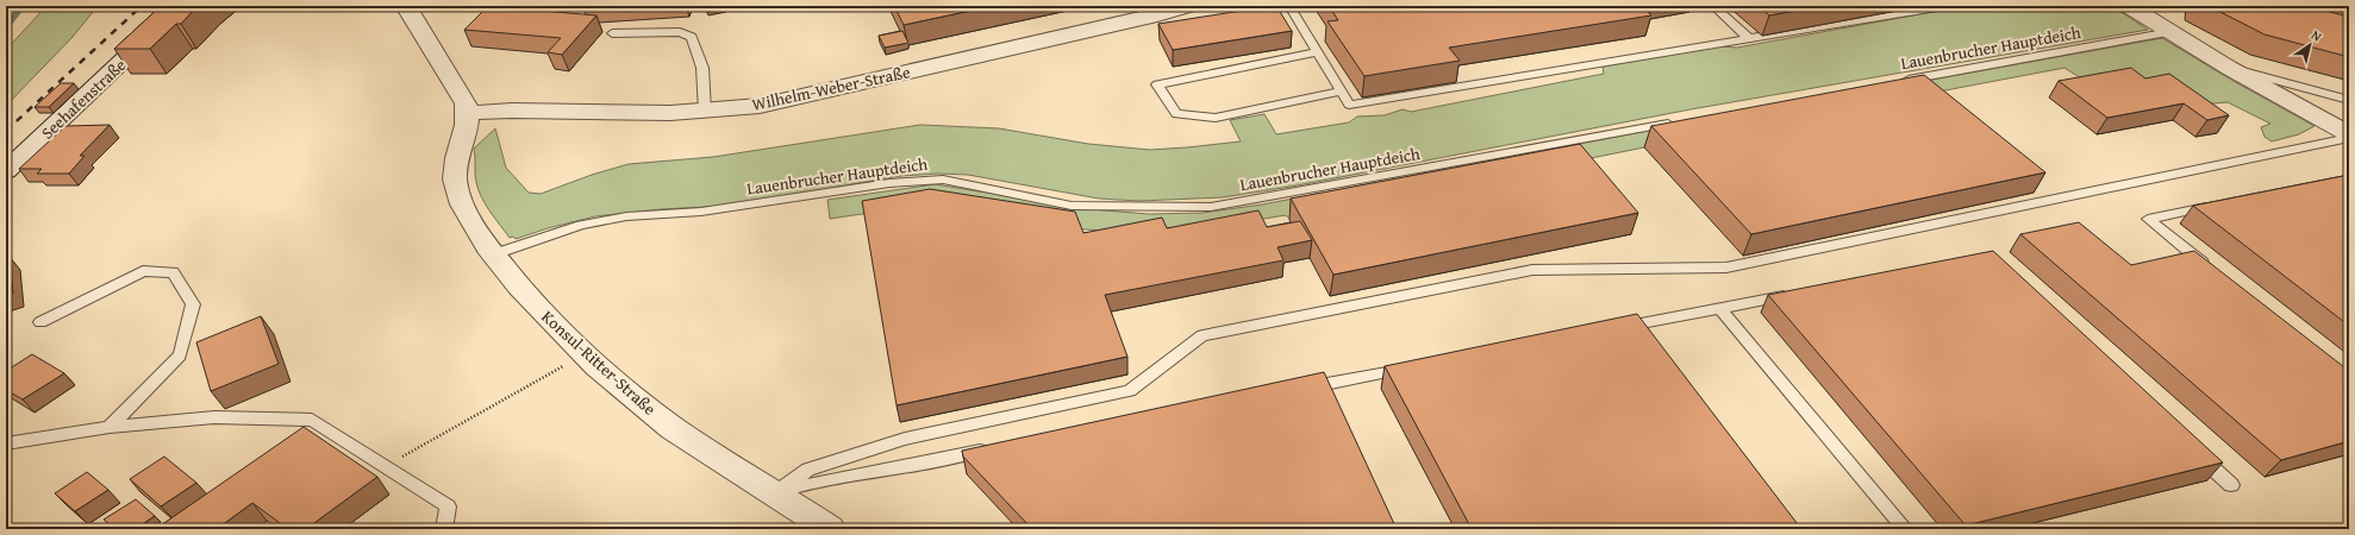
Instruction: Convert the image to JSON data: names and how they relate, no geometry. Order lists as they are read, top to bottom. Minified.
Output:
{"streets":{"street":["Wilhelm-Weber-Straße","Seehafenstraße","Konsul-Ritter-Straße"],"lane":["Lauenbrucher Hauptdeich"]},"crossings":[["Lauenbrucher Hauptdeich","Konsul-Ritter-Straße"],["Wilhelm-Weber-Straße","Konsul-Ritter-Straße"]],"north":"top right"}
